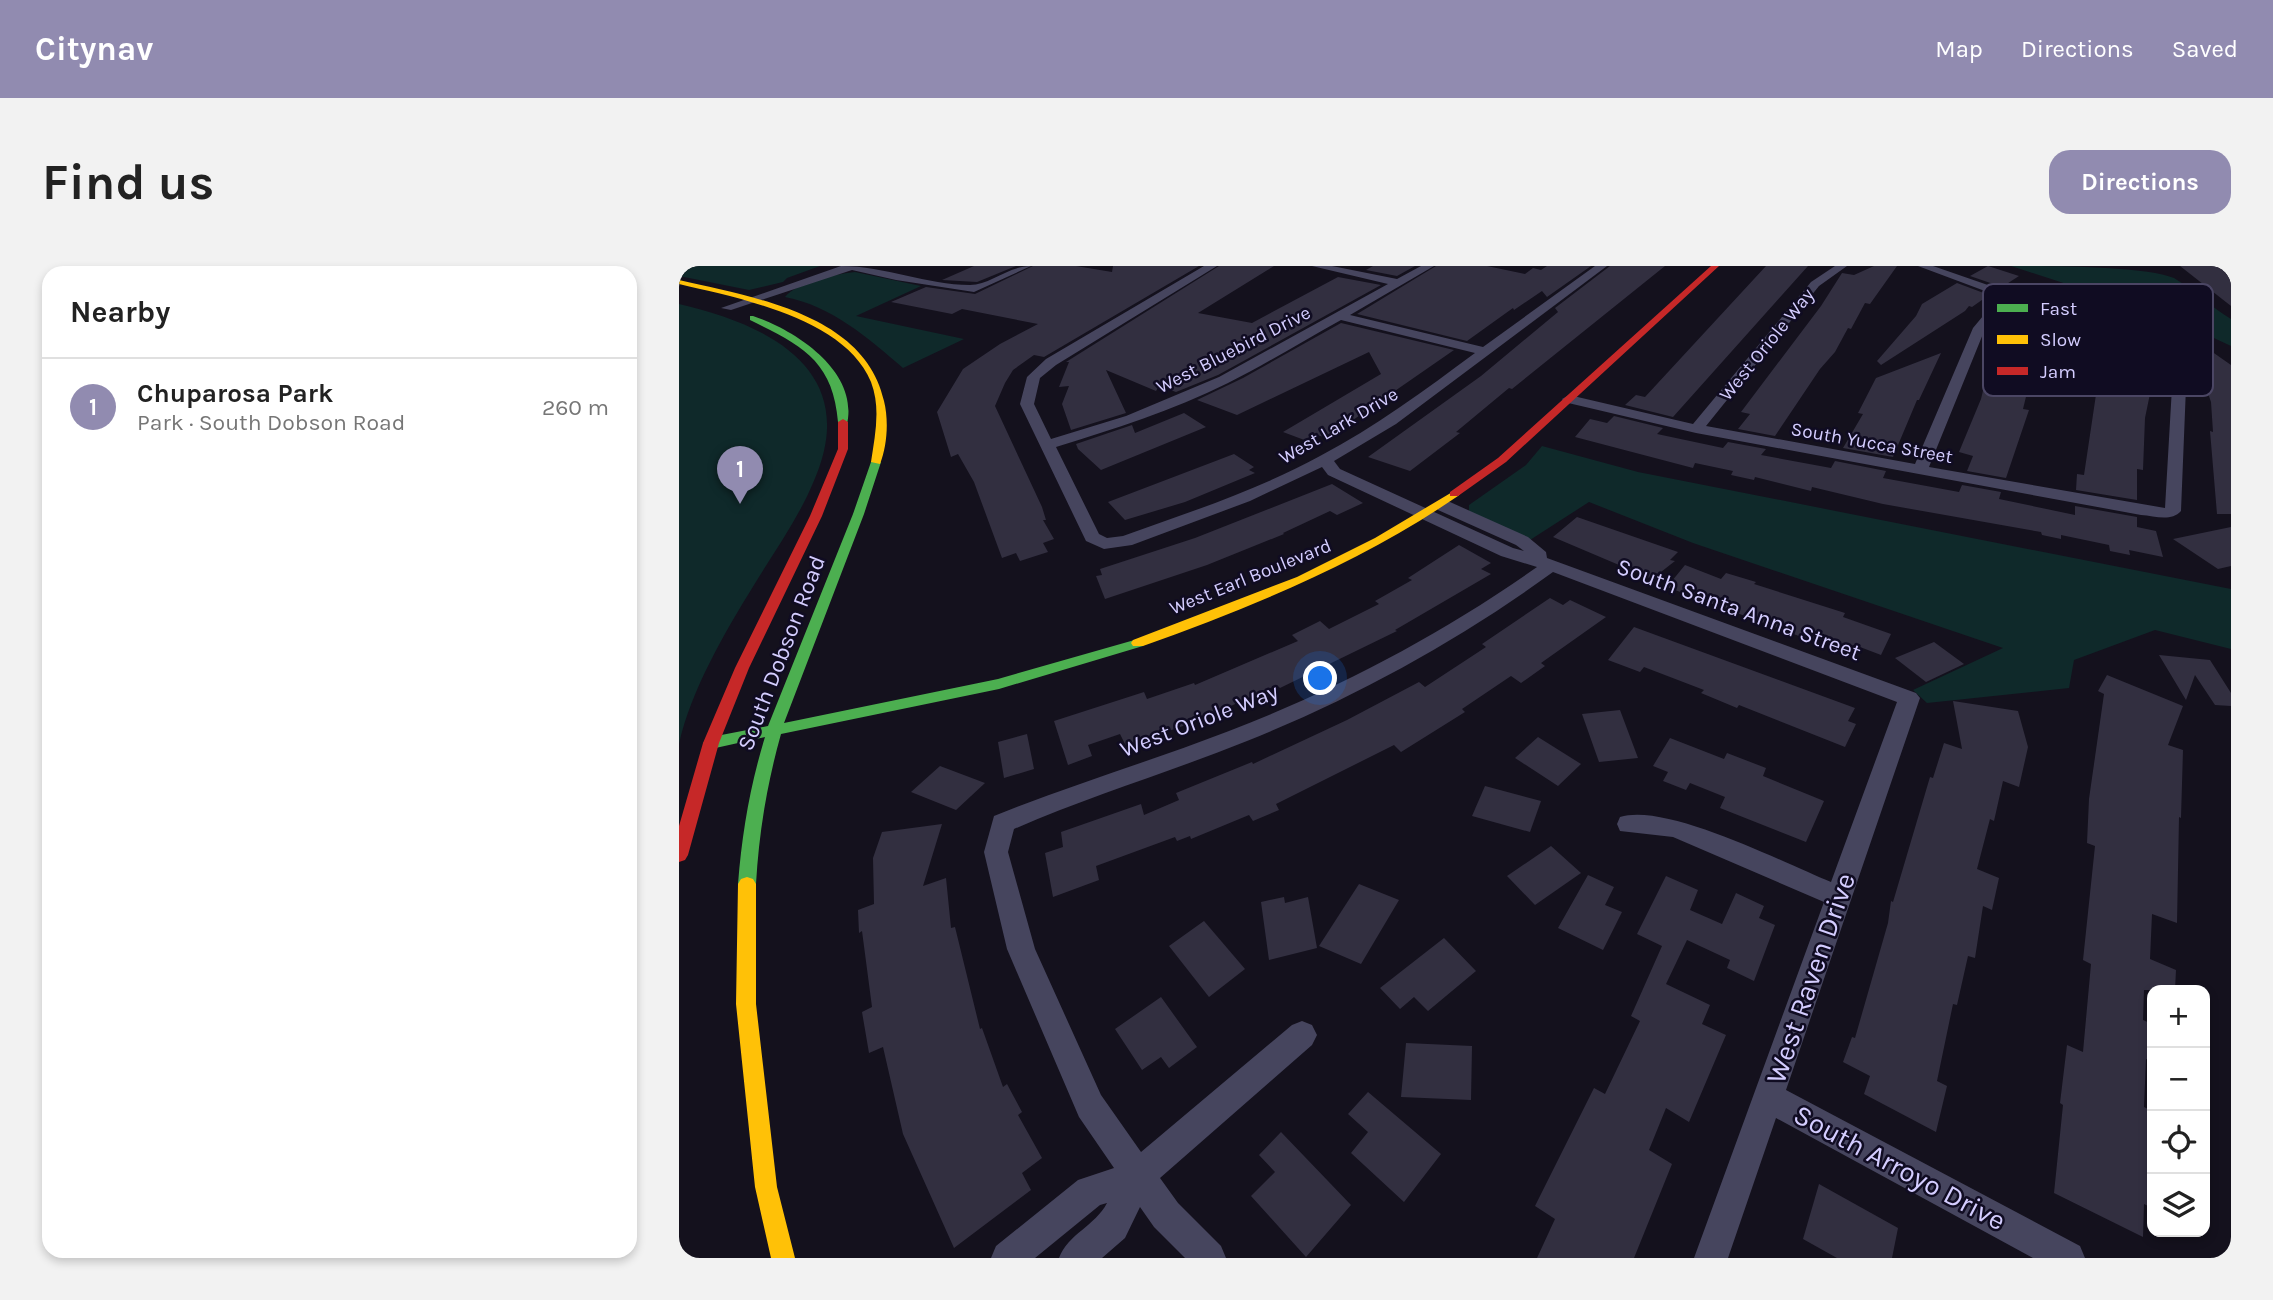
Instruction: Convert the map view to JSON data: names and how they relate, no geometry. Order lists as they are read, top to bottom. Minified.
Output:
{"streets":{"main road":["West Earl Boulevard","South Dobson Road"],"street":["West Oriole Way","West Bluebird Drive","West Lark Drive","South Yucca Street","South Santa Anna Street","West Raven Drive","South Arroyo Drive"]},"crossings":[["West Oriole Way","South Yucca Street"],["West Oriole Way","South Santa Anna Street"],["West Lark Drive","South Santa Anna Street"],["South Yucca Street","West Earl Boulevard"],["West Earl Boulevard","South Santa Anna Street"],["West Earl Boulevard","South Dobson Road"],["South Santa Anna Street","West Raven Drive"],["West Raven Drive","South Arroyo Drive"]],"legend":["Fast","Slow","Jam"],"page":{"header":"Citynav","nav":["Map","Directions","Saved"],"buttons":"Directions","title":"Find us","heading":"Nearby","list":[{"mark":"1","name":"Chuparosa Park","note":"Park · South Dobson Road","value":"260 m"}],"pins":"1","map_buttons":["+","−"]}}
